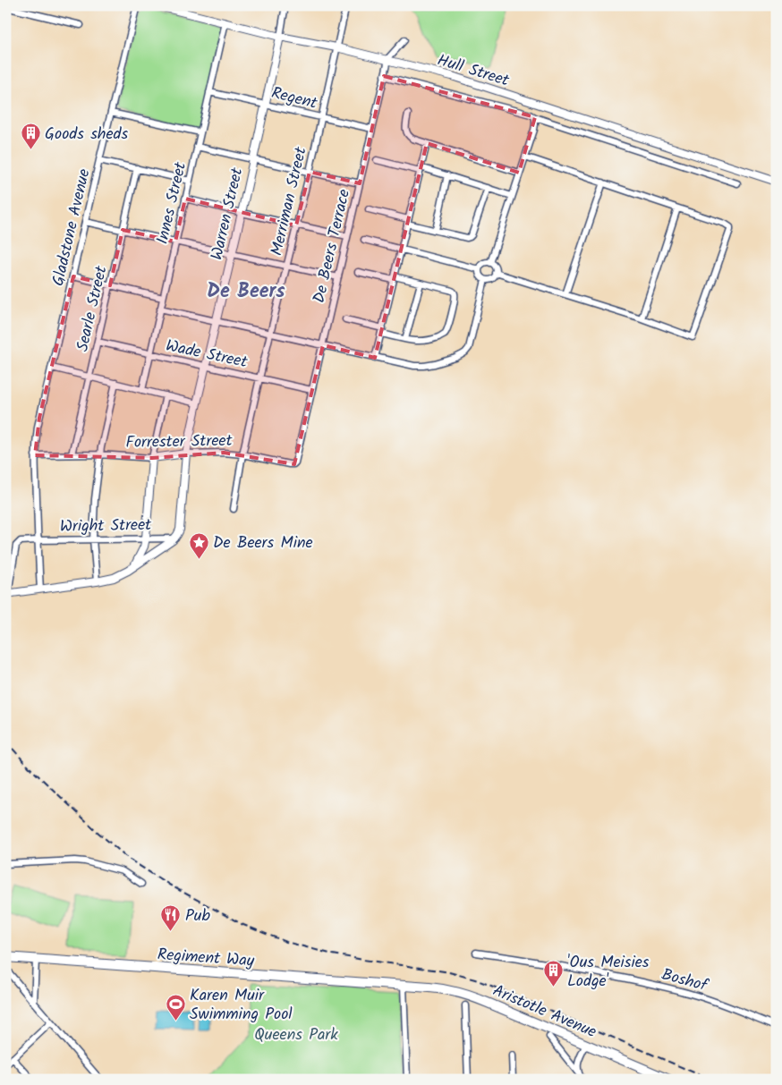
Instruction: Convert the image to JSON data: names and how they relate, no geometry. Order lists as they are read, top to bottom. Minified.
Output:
{"streets":{"main road":["Regiment Way","Aristotle Avenue"],"street":["Hull Street","Regent","Merriman Street","Innes Street","Warren Street","Gladstone Avenue","De Beers Terrace","Searle Street","Wade Street","Forrester Street","Wright Street","Boshof"]},"crossings":[["Hull Street","Merriman Street"],["Hull Street","Innes Street"],["Hull Street","Warren Street"],["Hull Street","De Beers Terrace"],["Regent","Merriman Street"],["Regent","Innes Street"],["Regent","Warren Street"],["Regent","De Beers Terrace"],["Merriman Street","Wade Street"],["Merriman Street","Forrester Street"],["Innes Street","Wade Street"],["Warren Street","Wade Street"],["Warren Street","Forrester Street"],["Warren Street","Wright Street"],["Gladstone Avenue","Forrester Street"],["Gladstone Avenue","Wright Street"],["De Beers Terrace","Wade Street"],["De Beers Terrace","Forrester Street"],["Searle Street","Wade Street"],["Searle Street","Forrester Street"],["Regiment Way","Aristotle Avenue"]],"districts":["De Beers"],"parks":["Queens Park"],"places":{"building":["Goods sheds","'Ous Meisies Lodge'"],"place":["De Beers Mine"],"restaurant":["Pub"],"sports":["Karen Muir Swimming Pool"]}}
